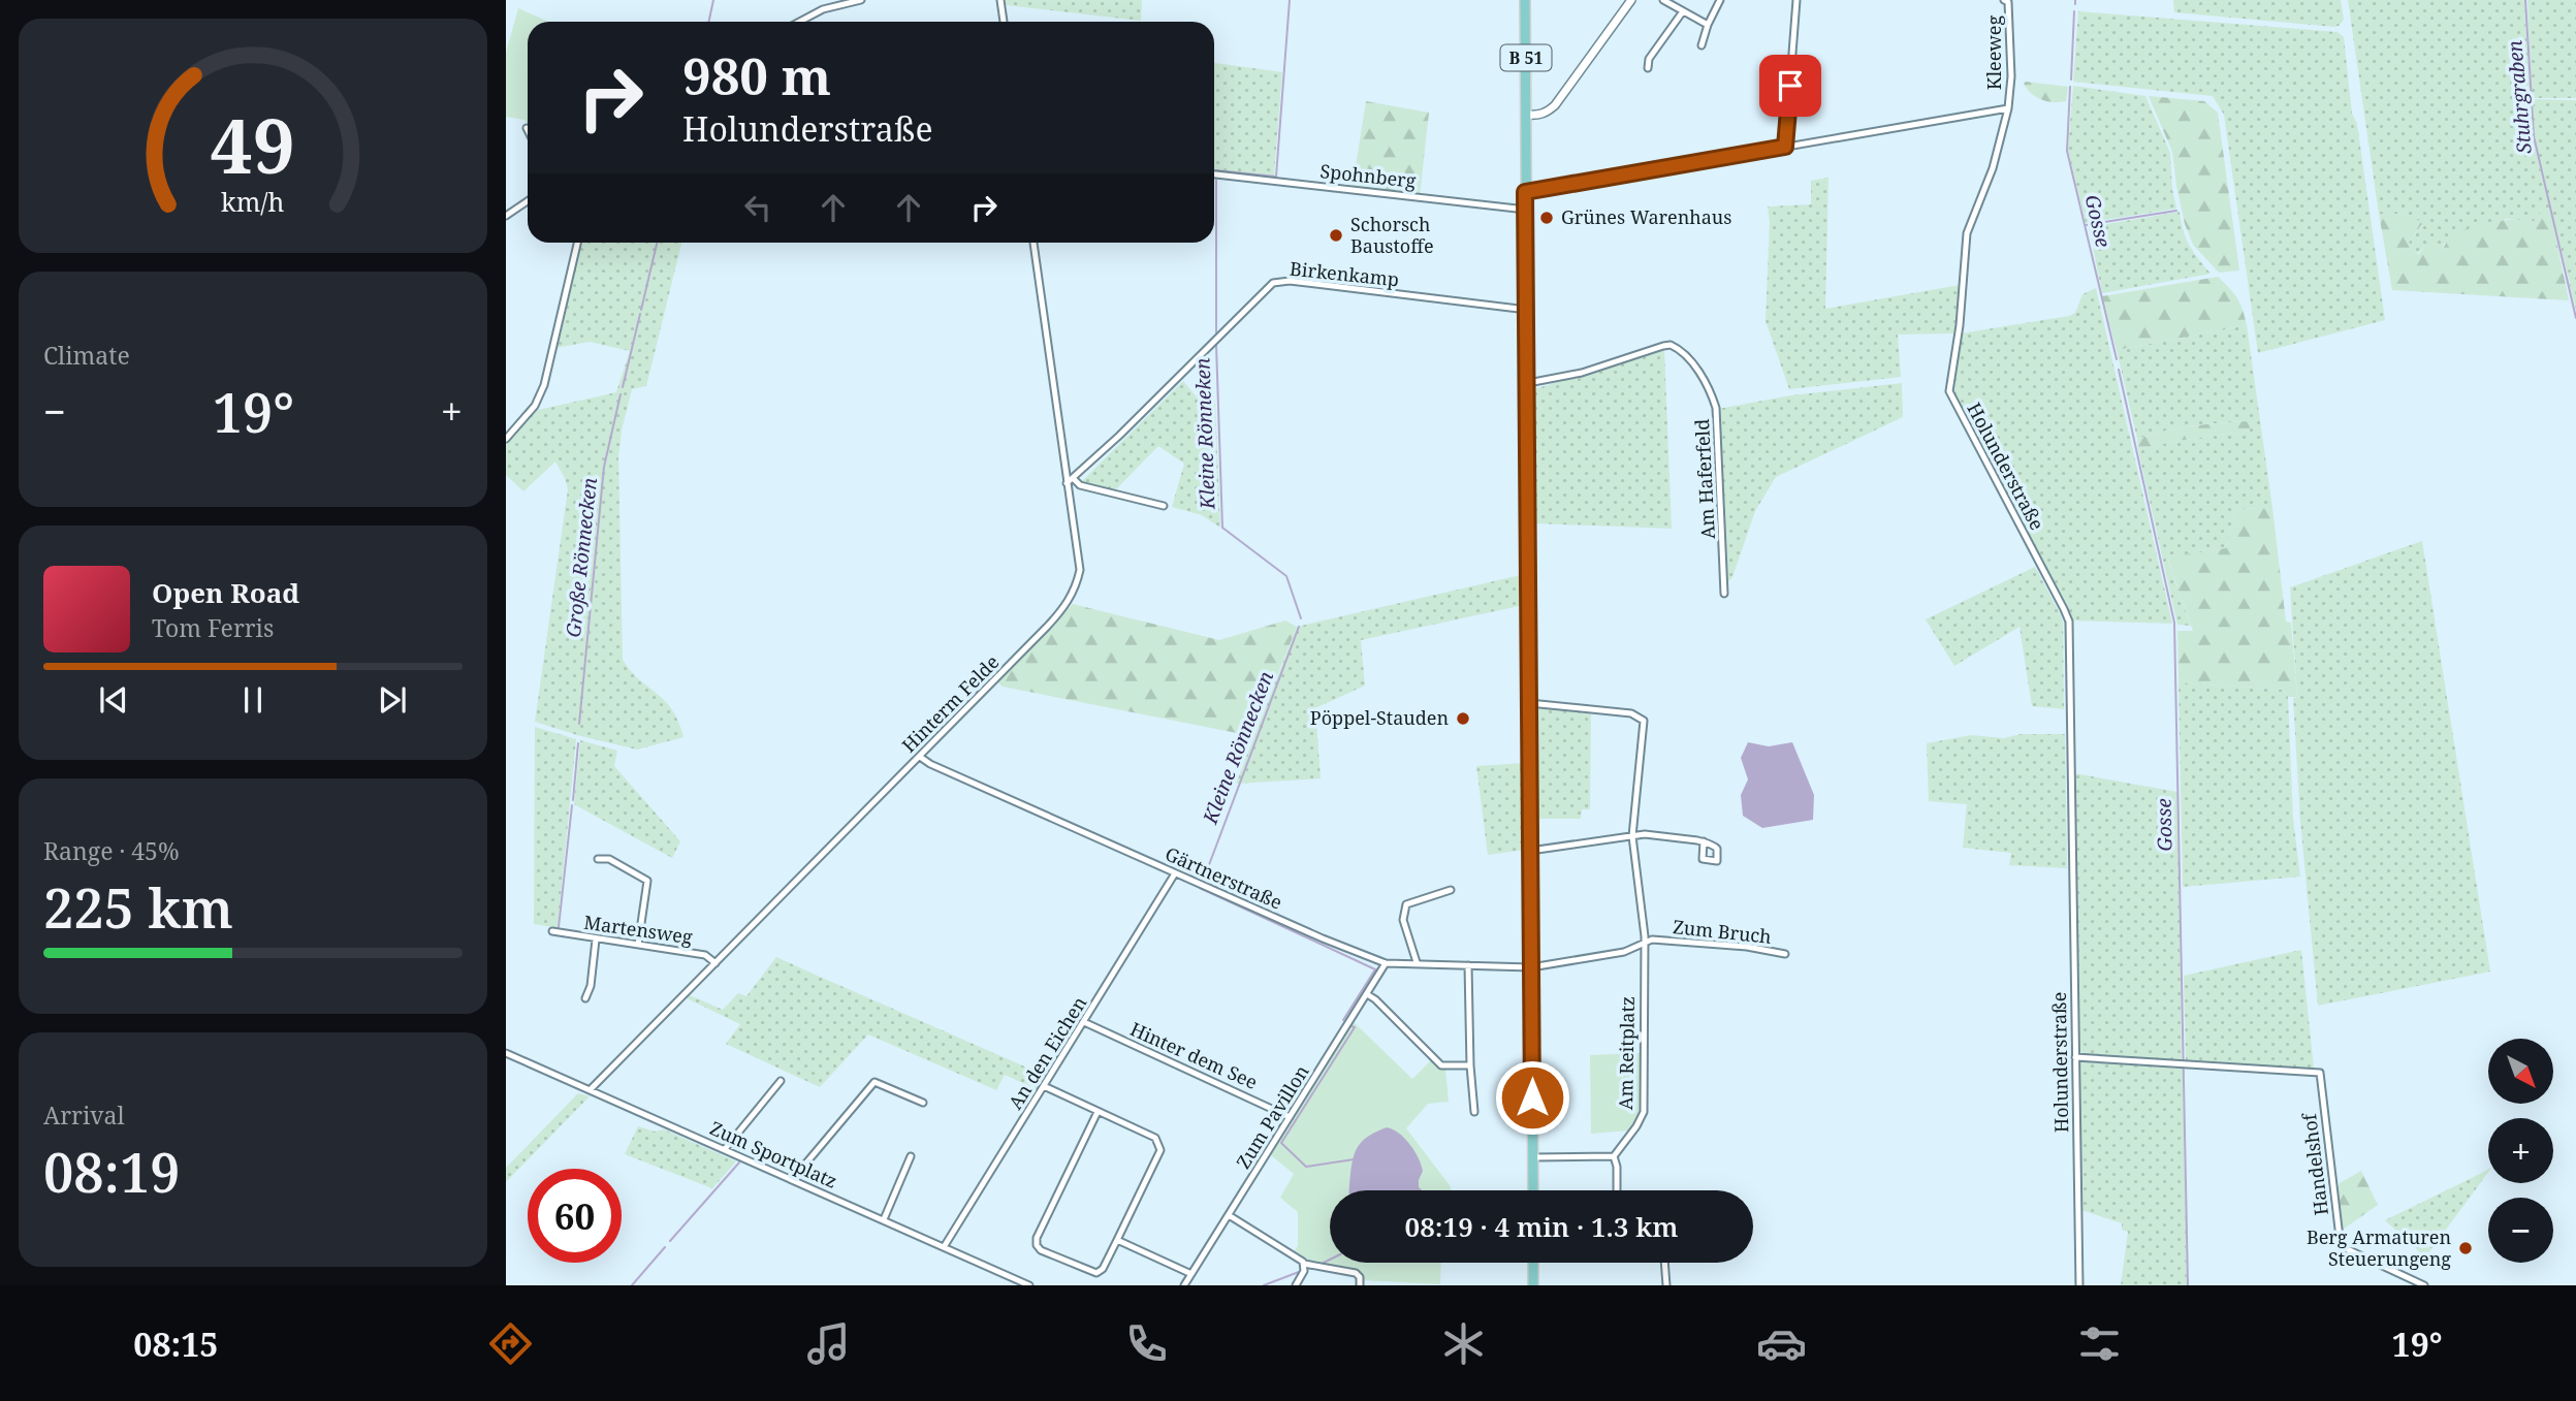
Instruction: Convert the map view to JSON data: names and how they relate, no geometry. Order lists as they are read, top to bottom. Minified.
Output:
{"streets":{"main road":["B 51"],"street":["Kleeweg","Spohnberg","Birkenkamp","Holunderstraße","Am Haferfeld","Hinterm Felde","Gärtnerstraße","Martensweg","Zum Bruch","An den Eichen","Am Reitplatz","Hinter dem See","Zum Pavillon","Zum Sportplatz","Handelshof"]},"crossings":[["Kleeweg","Holunderstraße"],["B 51","Spohnberg"],["B 51","Birkenkamp"],["B 51","Am Haferfeld"],["B 51","Gärtnerstraße"],["B 51","Zum Bruch"],["B 51","Am Reitplatz"],["Birkenkamp","Hinterm Felde"],["Holunderstraße","Handelshof"],["Hinterm Felde","Gärtnerstraße"],["Hinterm Felde","Martensweg"],["Hinterm Felde","Zum Sportplatz"],["Gärtnerstraße","Zum Bruch"],["Gärtnerstraße","An den Eichen"],["Gärtnerstraße","Zum Pavillon"],["Zum Bruch","Am Reitplatz"],["An den Eichen","Hinter dem See"],["An den Eichen","Zum Sportplatz"],["Hinter dem See","Zum Pavillon"]],"water":["Stuhrgraben","Gosse","Kleine Rönneken","Große Rönnecken","Kleine Rönnecken"],"places":["Grünes Warenhaus","Schorsch Baustoffe","Pöppel-Stauden","Berg Armaturen Steuerungeng"],"north":"bottom right","page":{"turn":["980 m","Holunderstraße"],"tile":["Climate",["Range · 45%","225 km"],["Arrival","08:19"]],"heat":["−","19°","+"],"song":["Open Road","Tom Ferris"],"map_buttons":["+","−"],"limit":"60","trip":"08:19 · 4 min · 1.3 km","tabs":["08:15","19°"],"gauge":["49","km/h"]}}
